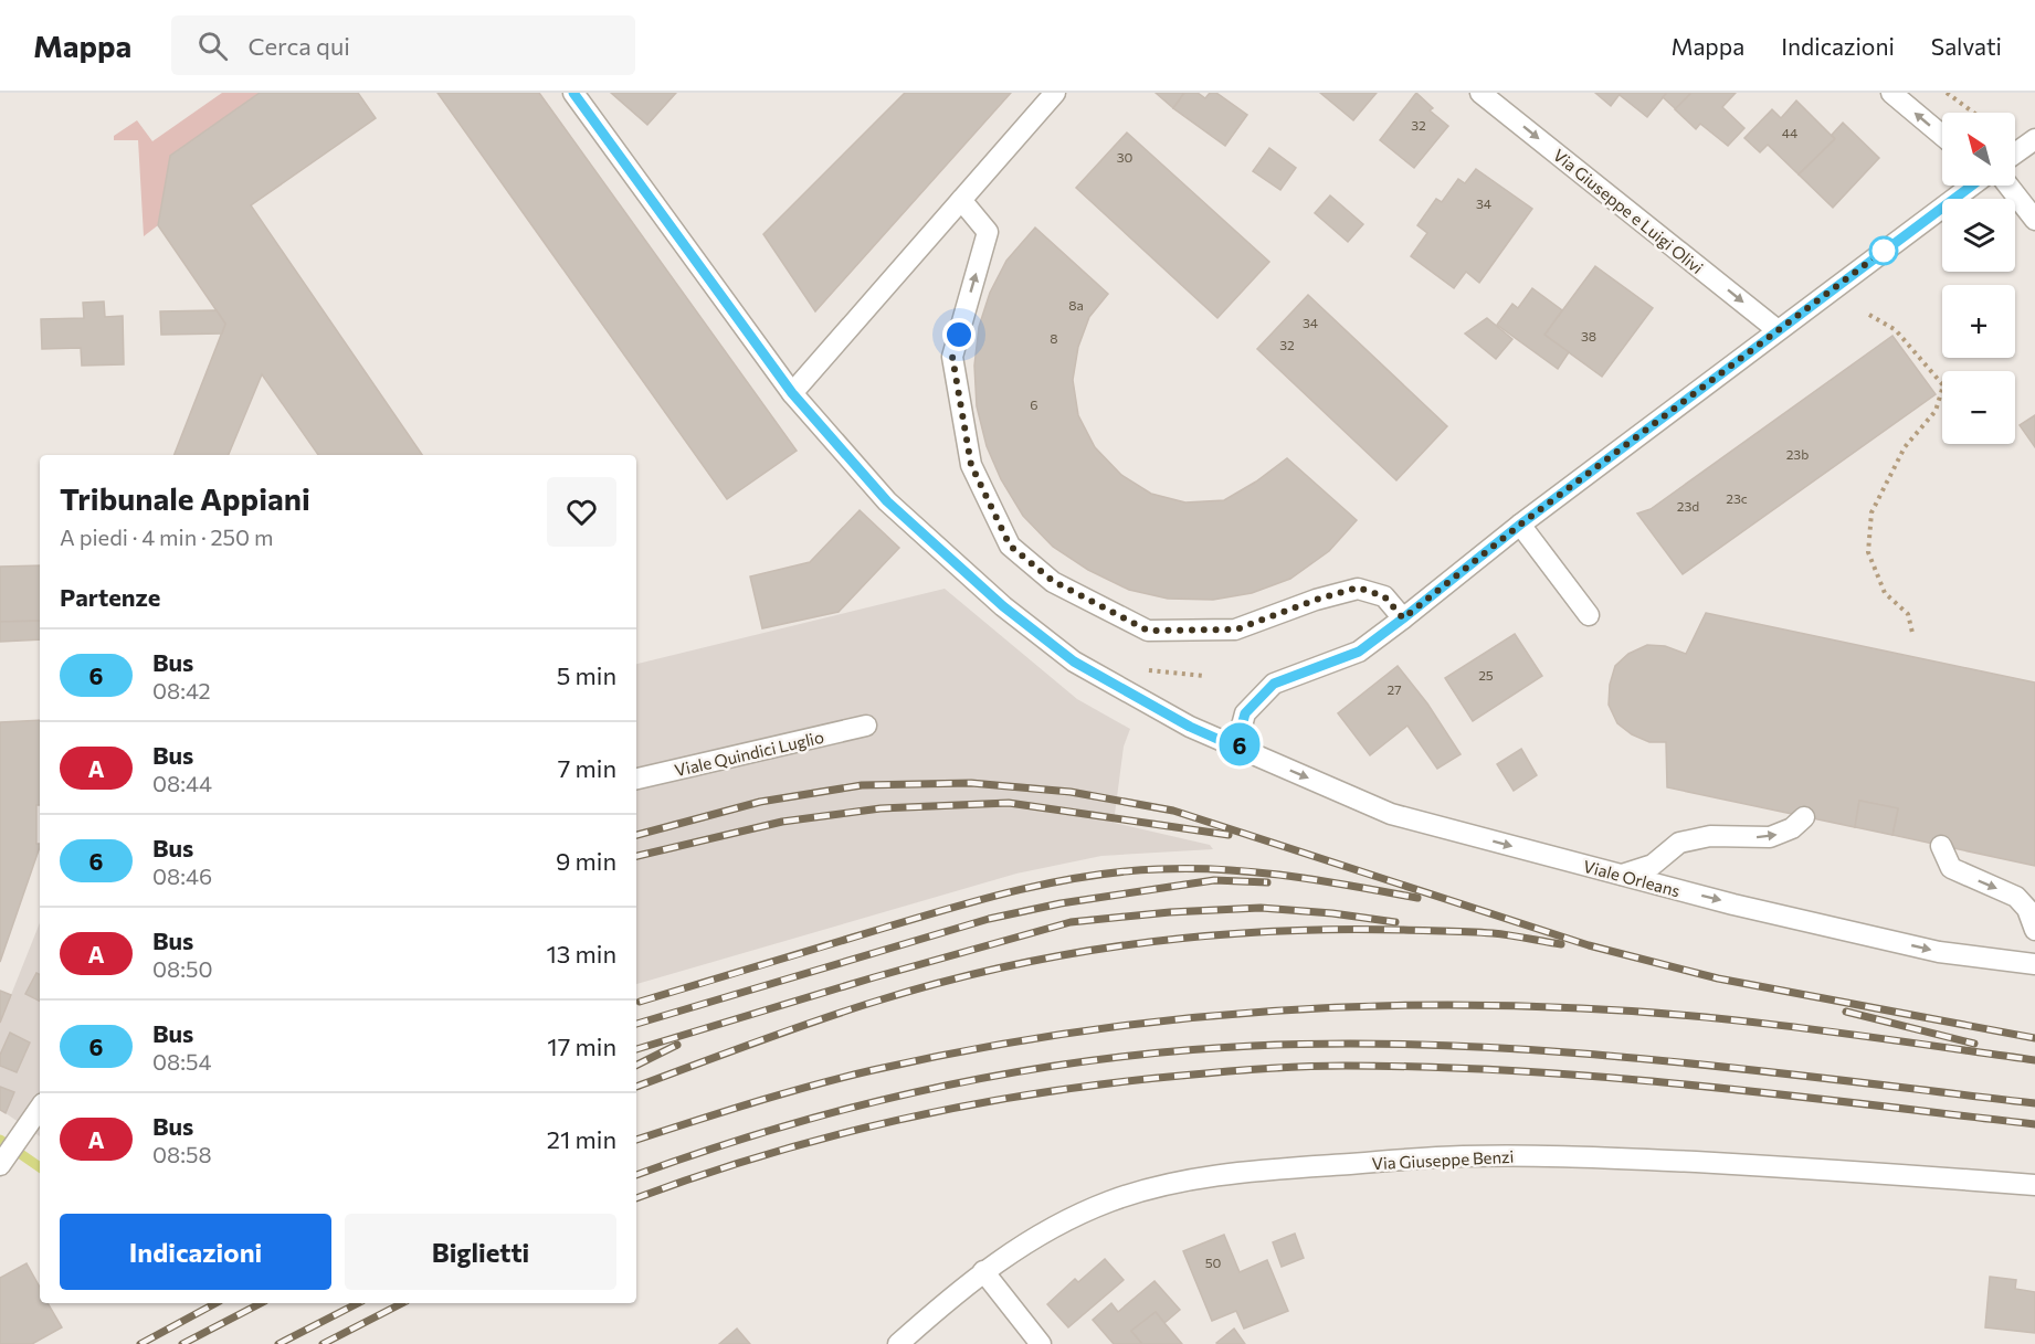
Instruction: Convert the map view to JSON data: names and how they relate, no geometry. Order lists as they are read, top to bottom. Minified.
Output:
{"streets":{"street":["Via Giuseppe e Luigi Olivi","Viale Quindici Luglio","Viale Orleans","Via Giuseppe Benzi"]},"one_way":["Via Giuseppe e Luigi Olivi","Viale Orleans"],"lines":["bus line 6"],"house_numbers":["32","44","30","34","8a","34","38","8","32","6","23b","23c","23d","25","27","50"],"north":"top left","page":{"header":"Mappa","search":"Cerca qui","nav":["Mappa","Indicazioni","Salvati"],"on_map":"6","map_buttons":["+","−"],"heading":[["Tribunale Appiani","A piedi · 4 min · 250 m"],"Partenze"],"list":[{"mark":"6","name":"Bus","note":"08:42","value":"5 min"},{"mark":"A","name":"Bus","note":"08:44","value":"7 min"},{"mark":"6","name":"Bus","note":"08:46","value":"9 min"},{"mark":"A","name":"Bus","note":"08:50","value":"13 min"},{"mark":"6","name":"Bus","note":"08:54","value":"17 min"},{"mark":"A","name":"Bus","note":"08:58","value":"21 min"}],"buttons":["Indicazioni","Biglietti"]}}
